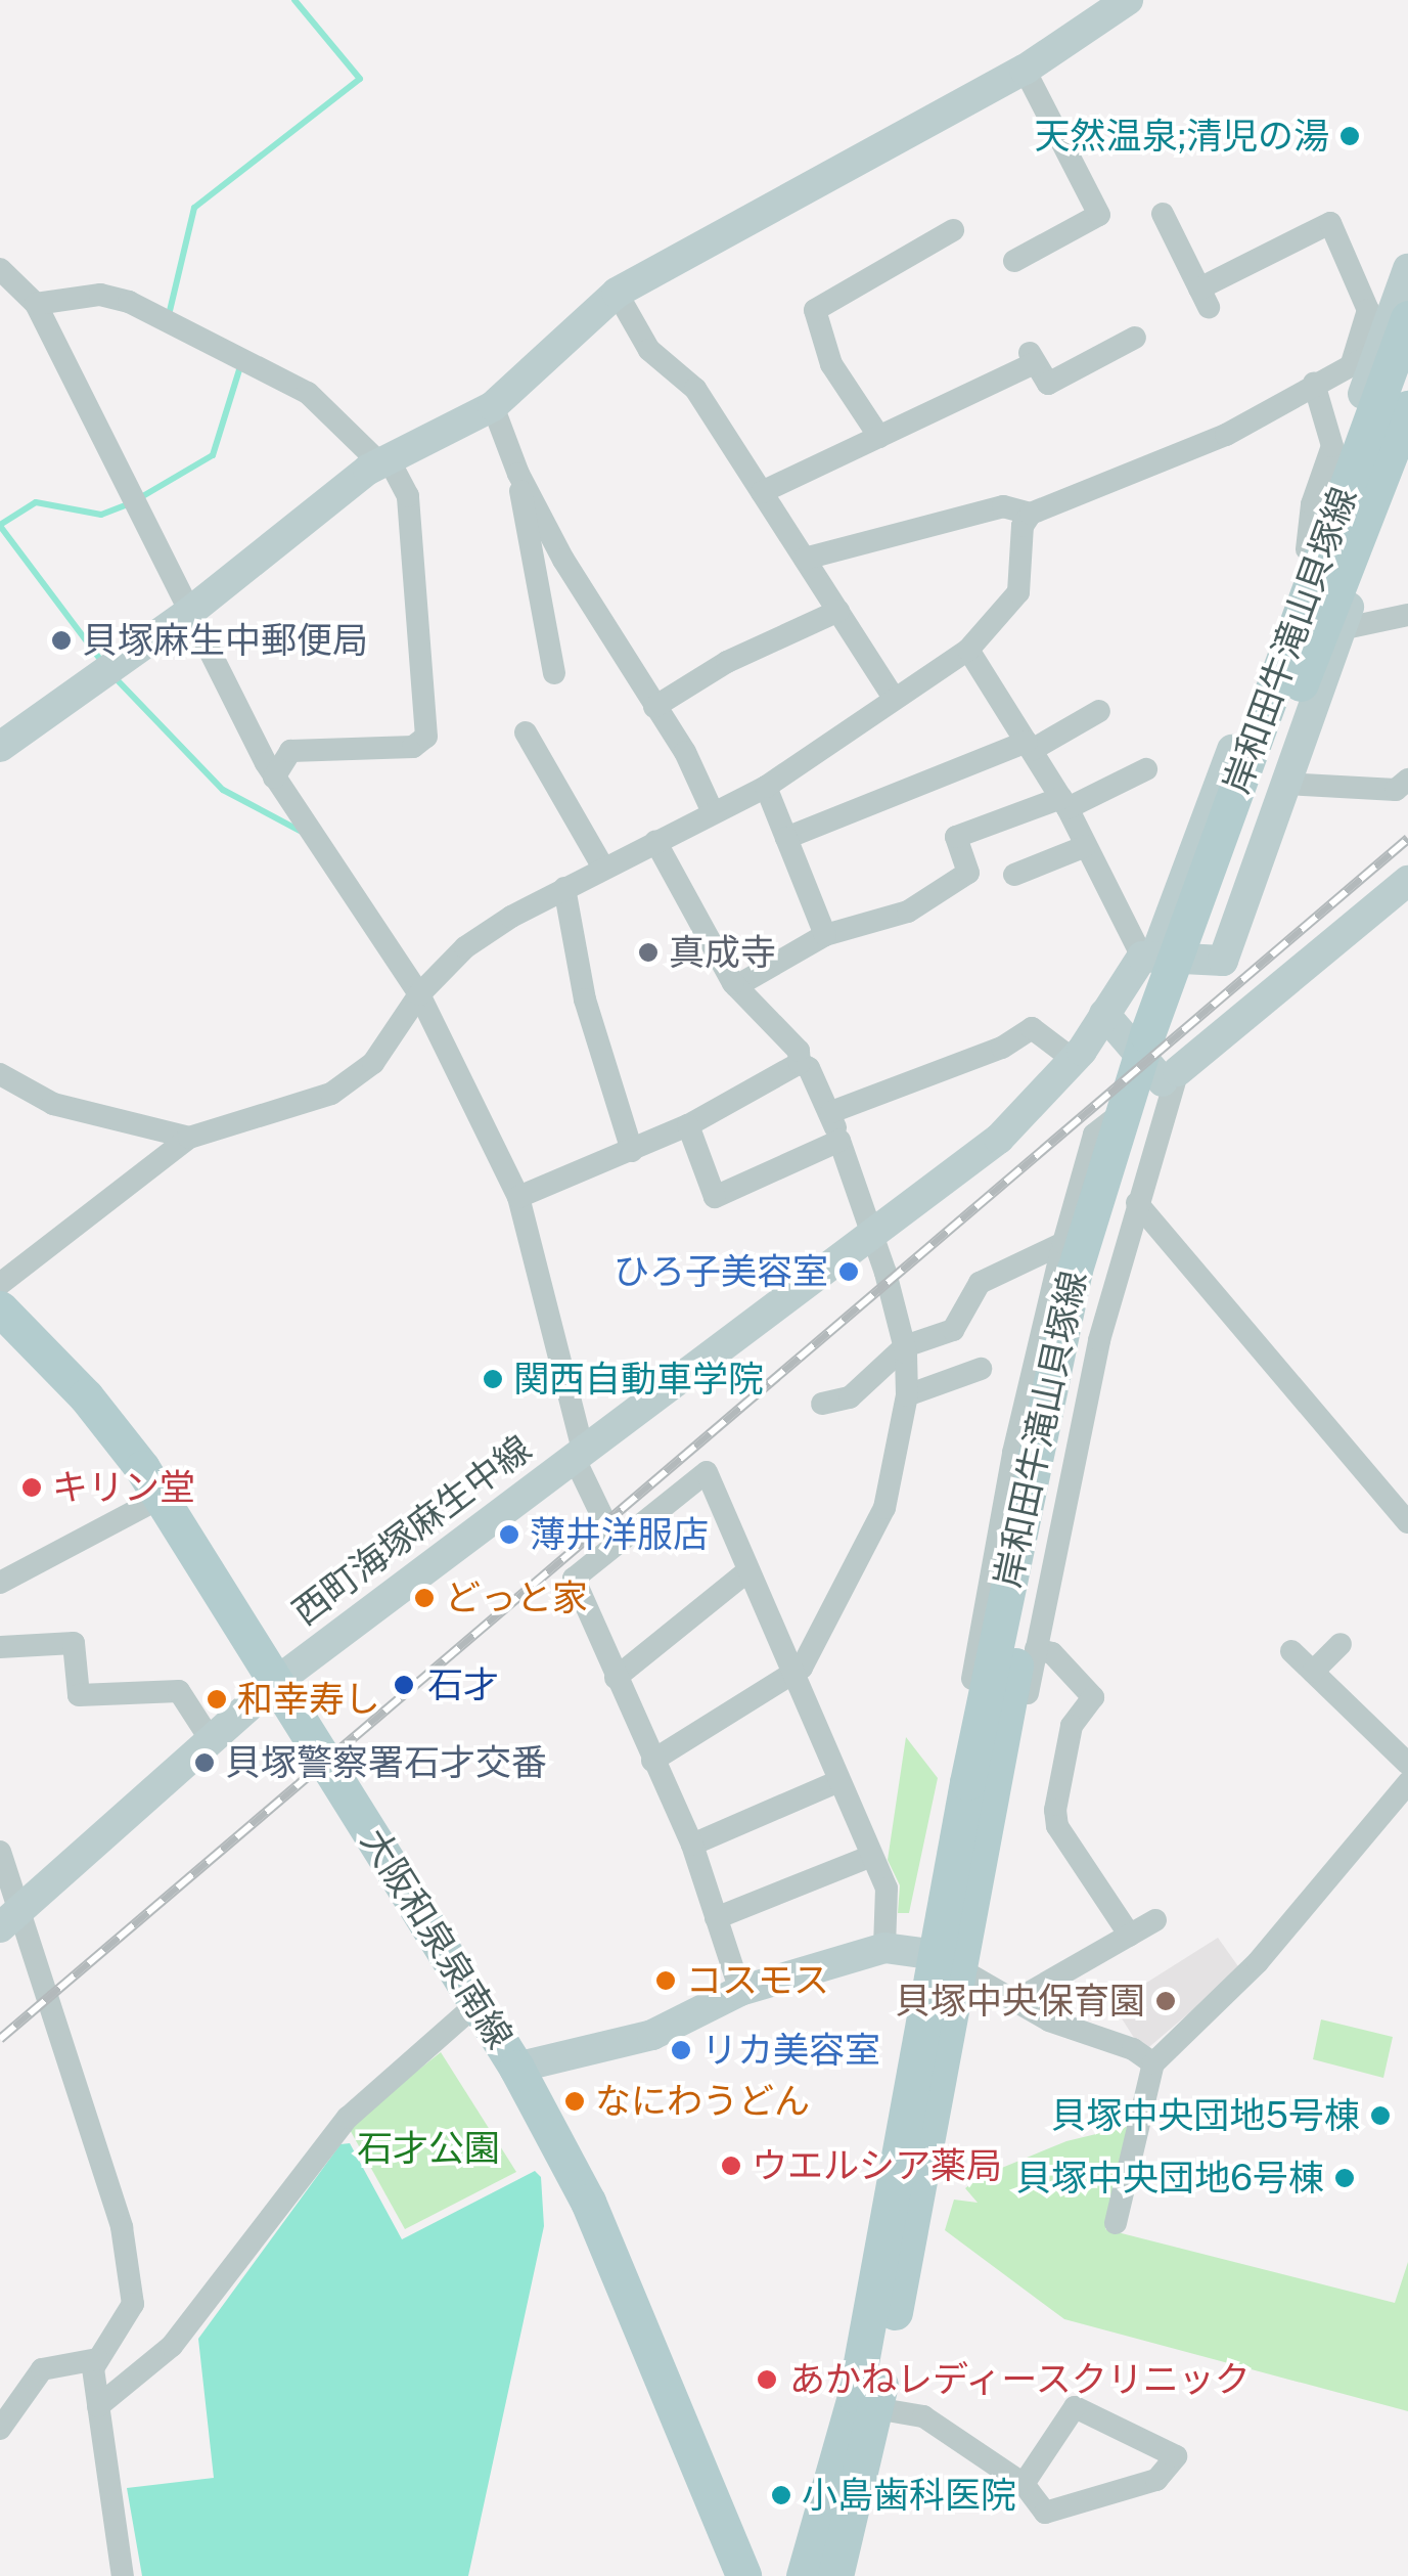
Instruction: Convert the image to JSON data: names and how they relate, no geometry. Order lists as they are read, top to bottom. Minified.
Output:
{"streets":{"main road":["岸和田牛滝山貝塚線","大阪和泉泉南線"],"street":["西町海塚麻生中線"]},"crossings":[["岸和田牛滝山貝塚線","西町海塚麻生中線"],["西町海塚麻生中線","大阪和泉泉南線"]],"parks":["石才公園"],"places":["天然温泉;清児の湯","貝塚麻生中郵便局","真成寺","ひろ子美容室","関西自動車学院","キリン堂","薄井洋服店","どっと家","石才","和幸寿し","貝塚警察署石才交番","コスモス","貝塚中央保育園","リカ美容室","なにわうどん","貝塚中央団地5号棟","ウエルシア薬局","貝塚中央団地6号棟","あかねレディースクリニック","小島歯科医院"]}
